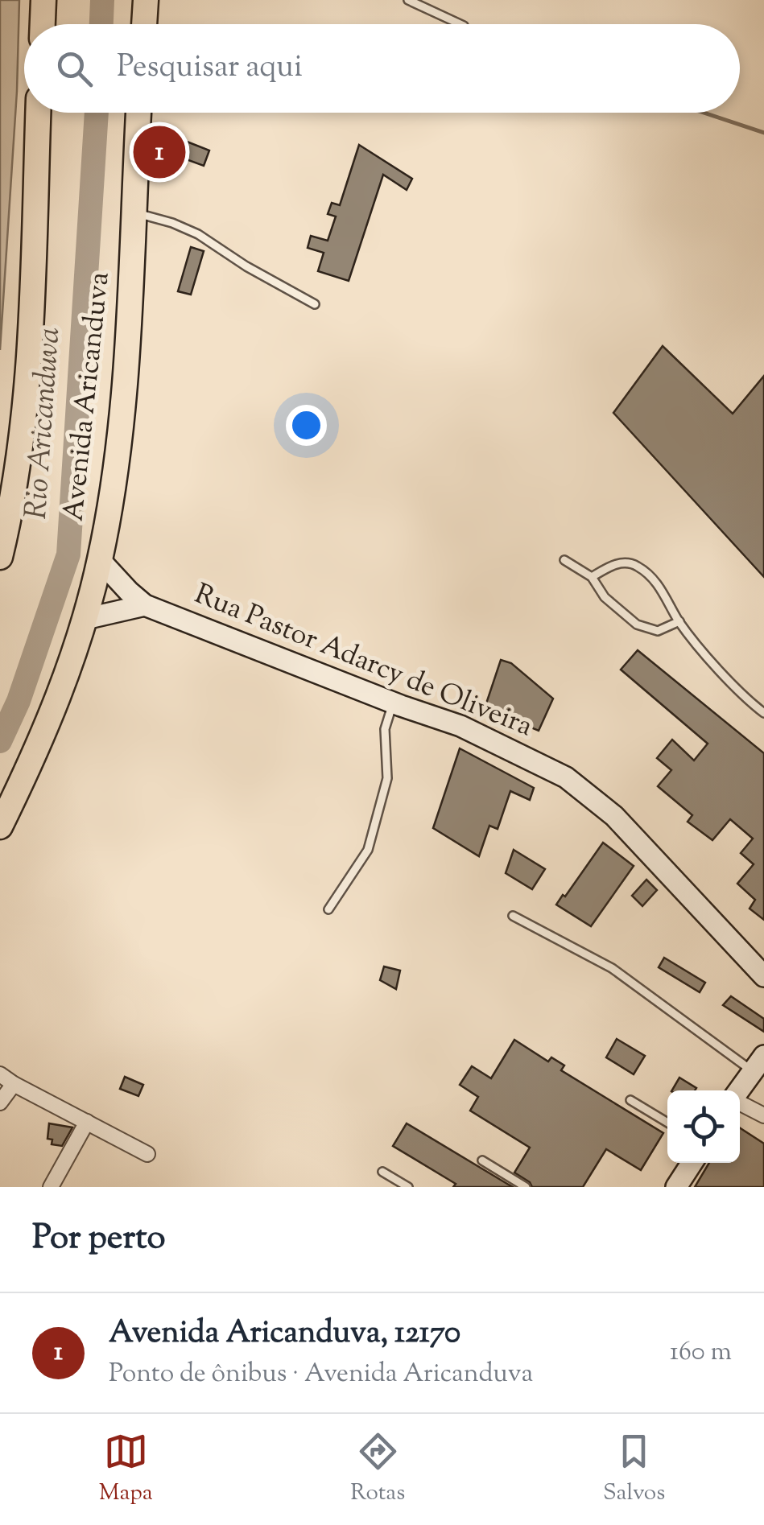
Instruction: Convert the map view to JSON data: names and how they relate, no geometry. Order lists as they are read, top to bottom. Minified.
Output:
{"streets":{"highway":["Avenida Aricanduva"],"street":["Rua Pastor Adarcy de Oliveira"]},"crossings":[["Avenida Aricanduva","Rua Pastor Adarcy de Oliveira"]],"water":["Rio Aricanduva"],"page":{"search":"Pesquisar aqui","pins":"1","heading":"Por perto","list":[{"mark":"1","name":"Avenida Aricanduva, 12170","note":"Ponto de ônibus · Avenida Aricanduva","value":"160 m"}],"nav":["Mapa","Rotas","Salvos"]}}
